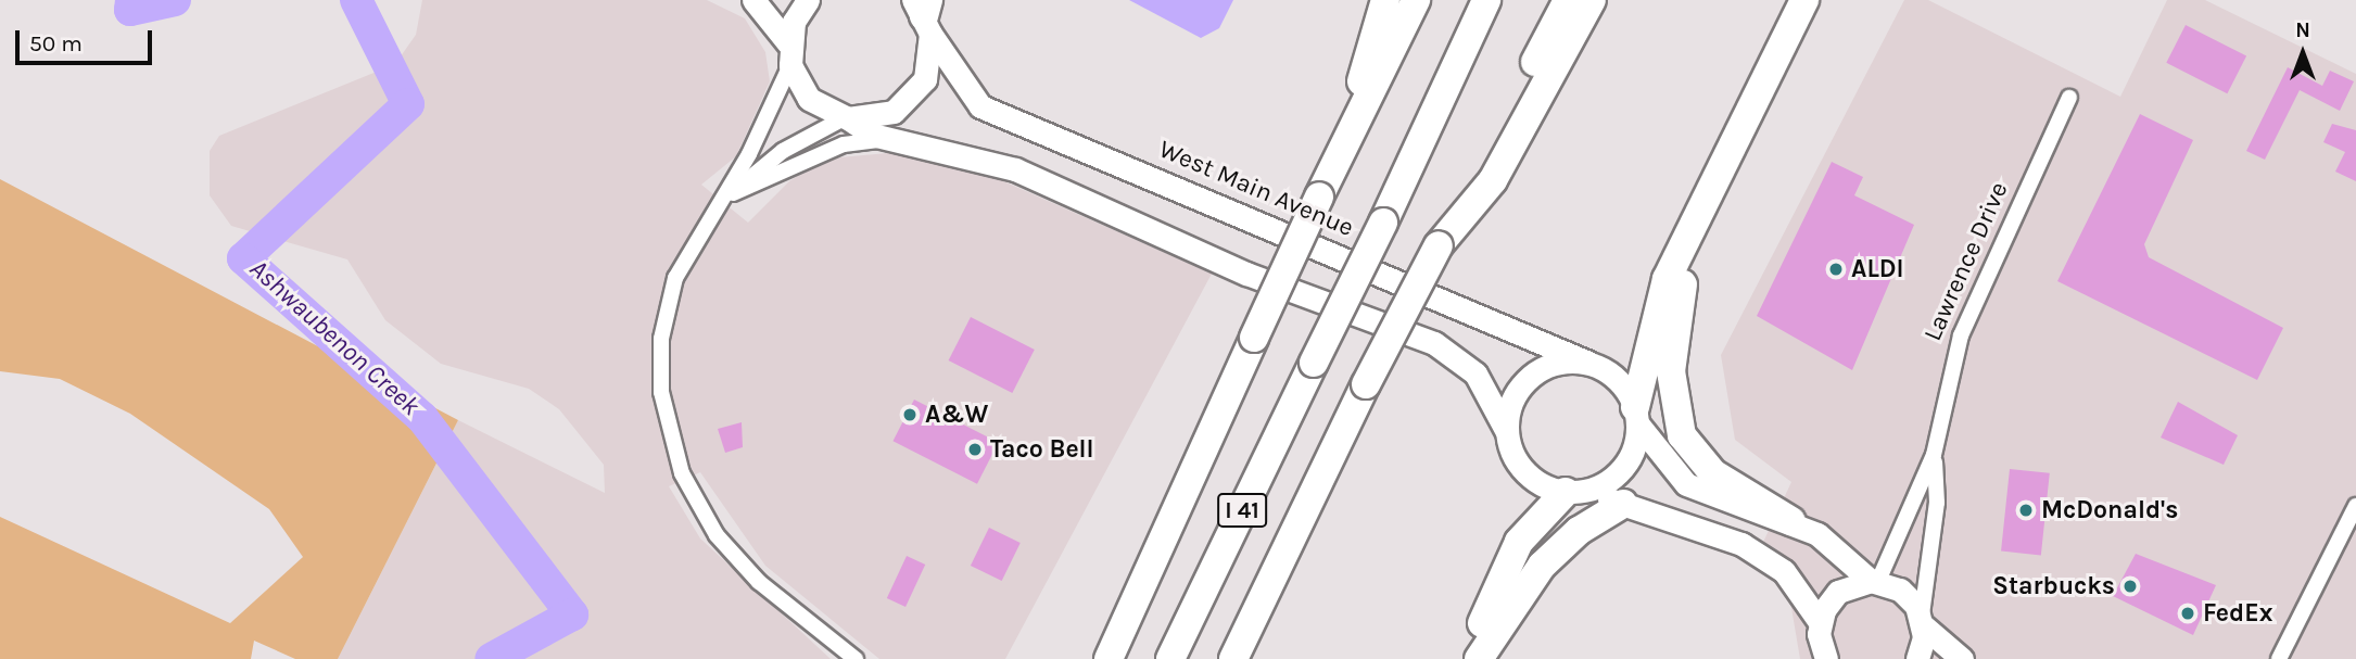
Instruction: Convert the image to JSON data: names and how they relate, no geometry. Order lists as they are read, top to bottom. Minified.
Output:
{"streets":{"highway":["I 41"],"main road":["West Main Avenue"],"street":["Lawrence Drive"]},"water":["Ashwaubenon Creek"],"places":["ALDI","A&W","Taco Bell","McDonald's","Starbucks","FedEx"],"scale_bar":"50 m","north":"top"}
